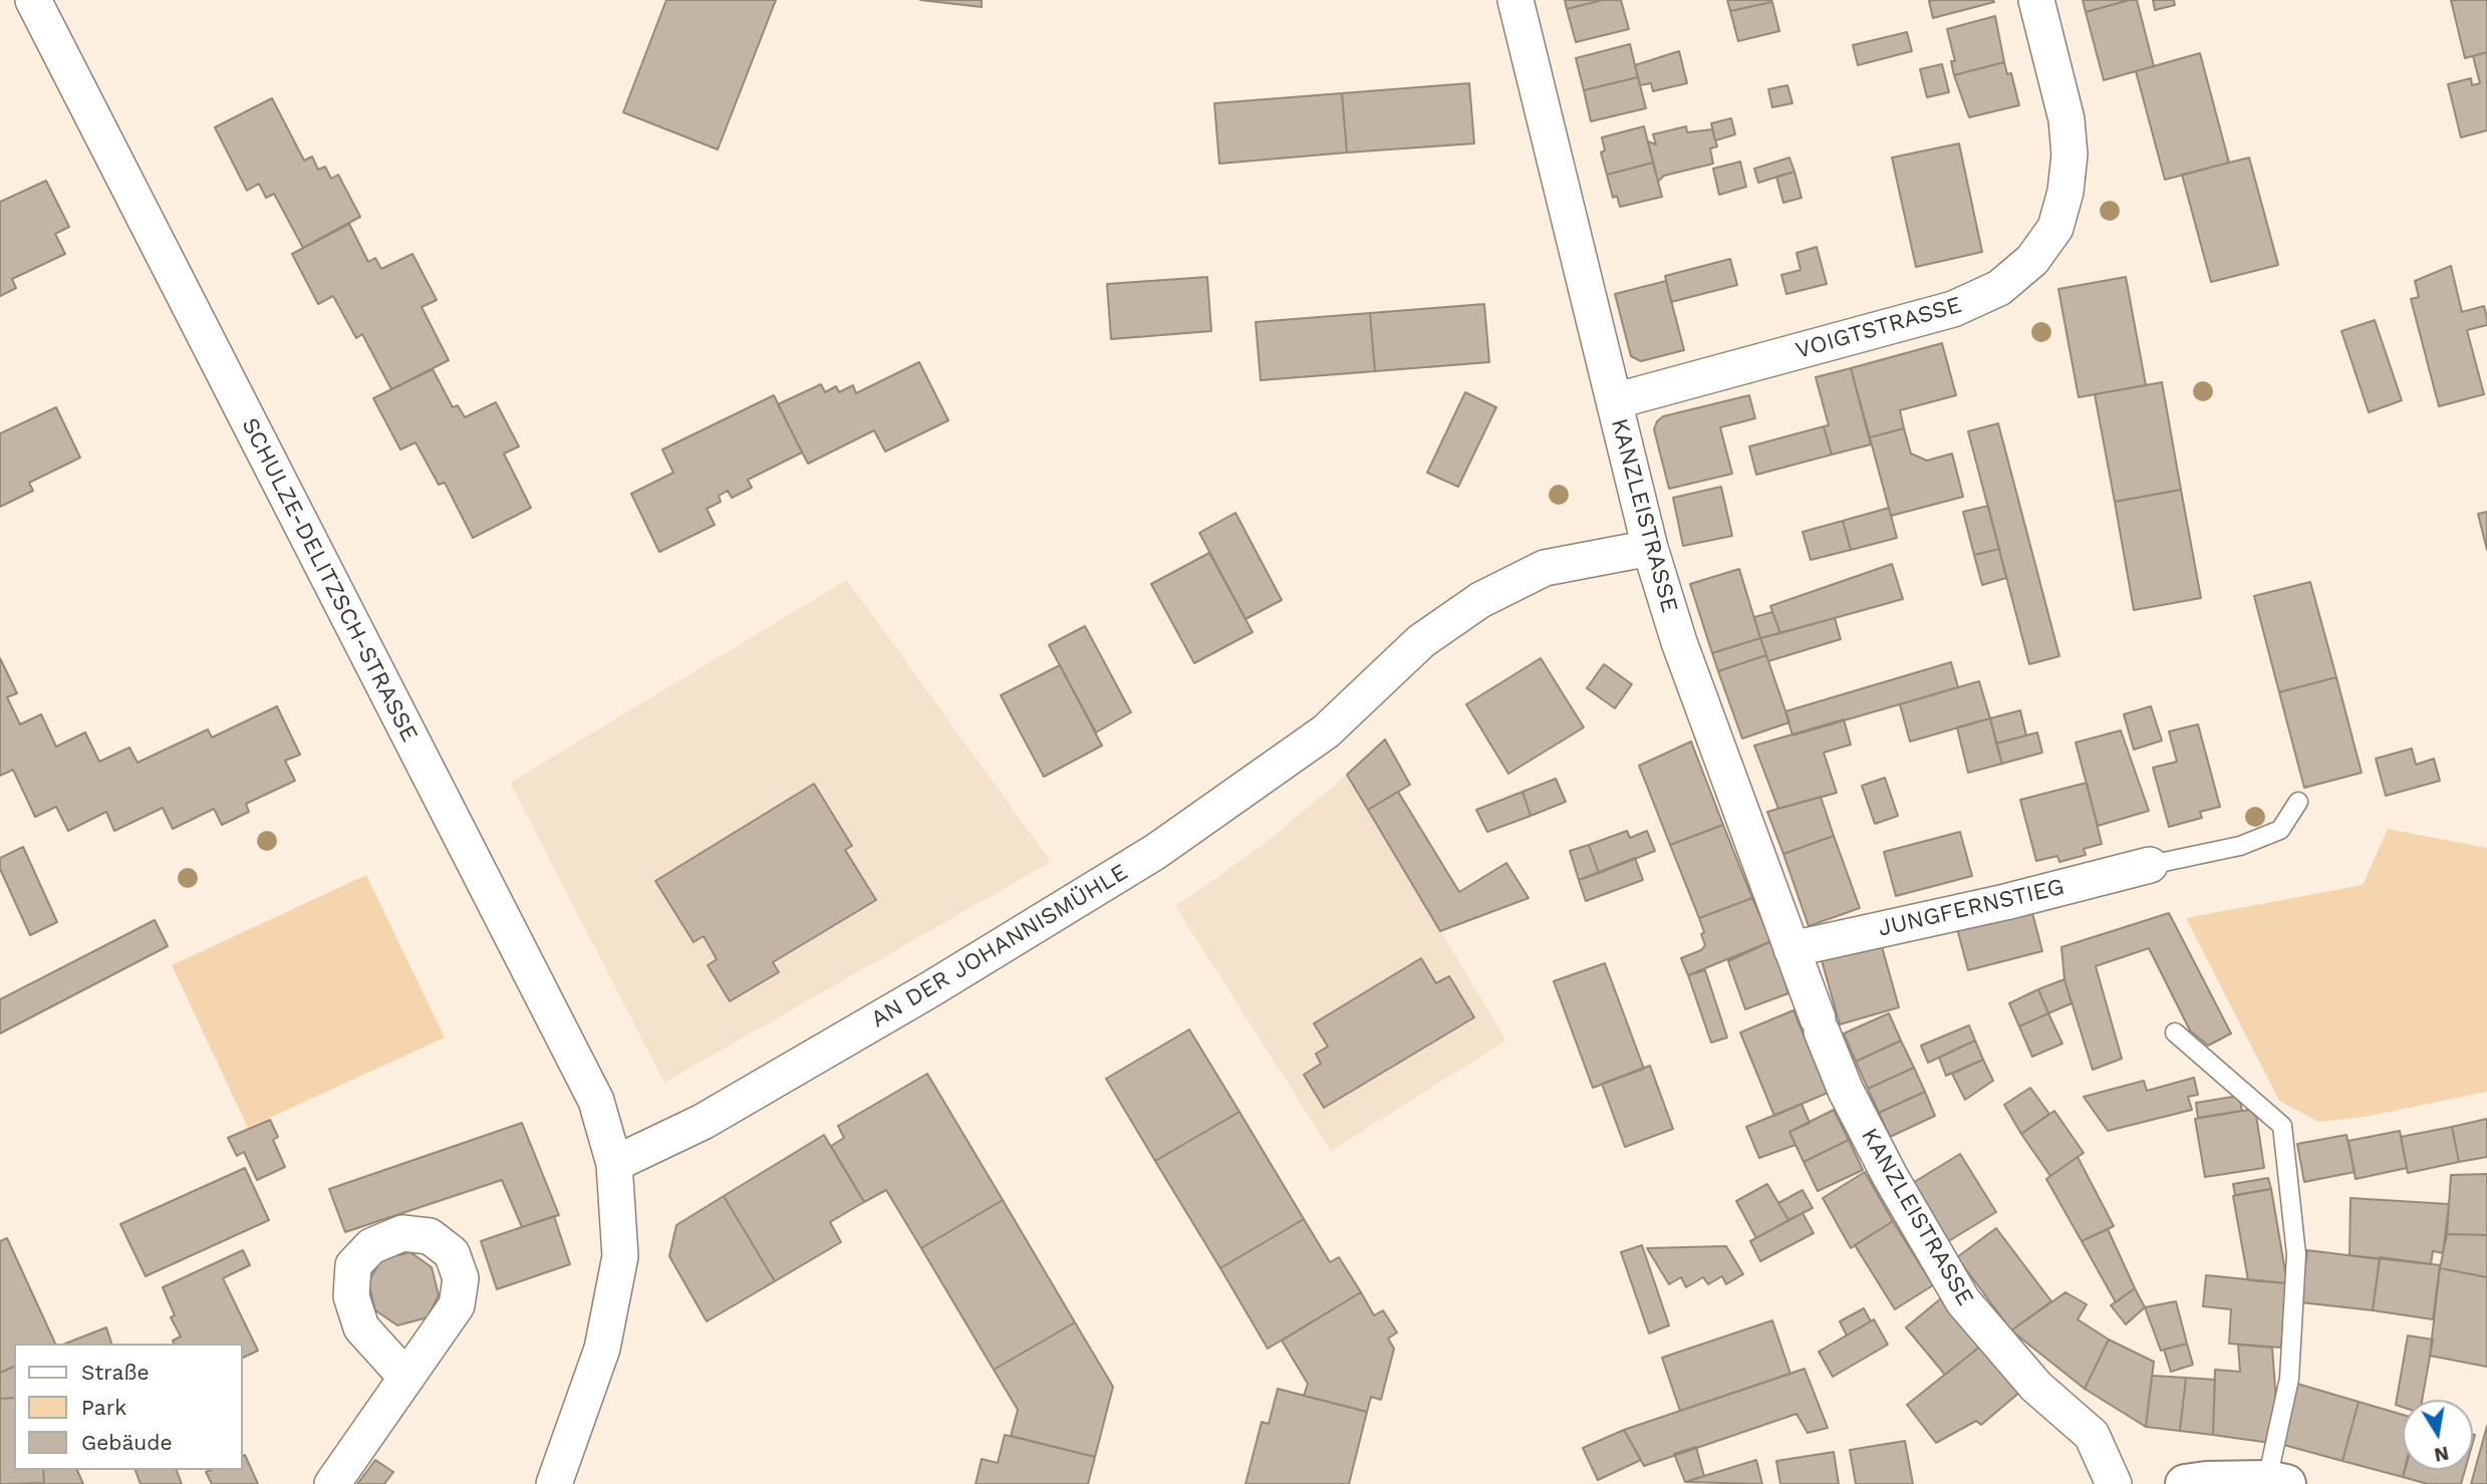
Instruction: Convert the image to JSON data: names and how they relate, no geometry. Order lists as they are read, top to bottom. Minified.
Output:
{"streets":{"street":["VOIGTSTRASSE","KANZLEISTRASSE","SCHULZE-DELITZSCH-STRASSE","JUNGFERNSTIEG","AN DER JOHANNISMÜHLE"]},"crossings":[["VOIGTSTRASSE","KANZLEISTRASSE"],["KANZLEISTRASSE","JUNGFERNSTIEG"],["KANZLEISTRASSE","AN DER JOHANNISMÜHLE"],["SCHULZE-DELITZSCH-STRASSE","AN DER JOHANNISMÜHLE"]],"legend":["Straße","Park","Gebäude"],"north":"bottom"}
